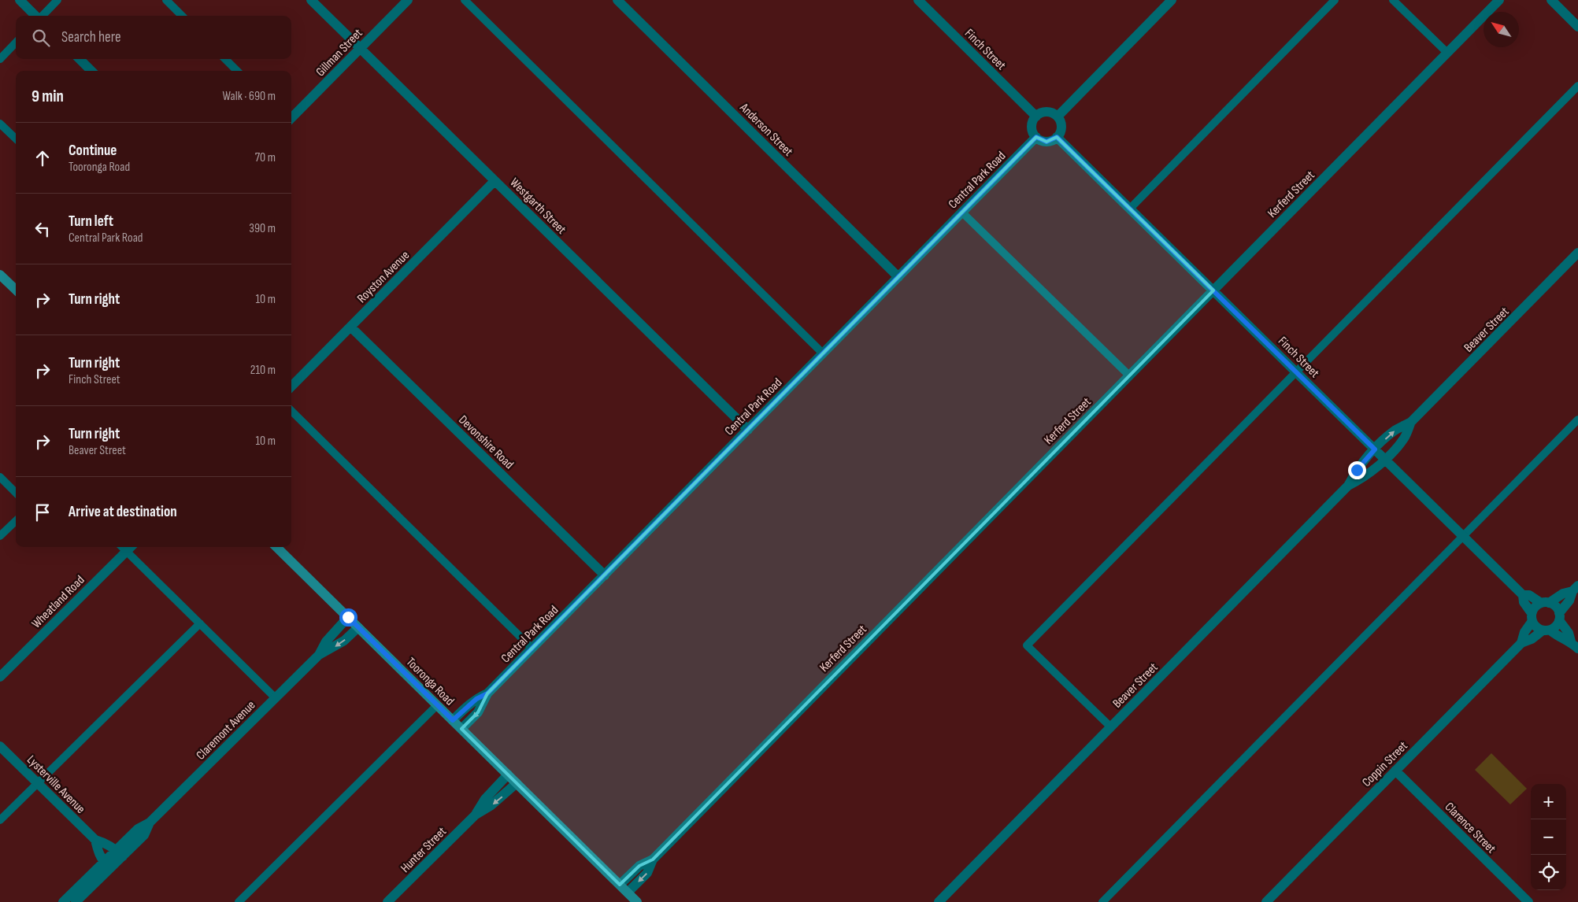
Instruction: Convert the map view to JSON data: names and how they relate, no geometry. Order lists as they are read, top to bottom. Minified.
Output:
{"streets":{"main road":["Tooronga Road"],"street":["Finch Street","Gillman Street","Anderson Street","Central Park Road","Kerferd Street","Westgarth Street","Royston Avenue","Beaver Street","Devonshire Road","Wheatland Road","Claremont Avenue","Coppin Street","Lysterville Avenue","Clarence Street","Hunter Street"]},"crossings":[["Finch Street","Central Park Road"],["Finch Street","Kerferd Street"],["Finch Street","Beaver Street"],["Finch Street","Coppin Street"],["Gillman Street","Westgarth Street"],["Anderson Street","Central Park Road"],["Central Park Road","Westgarth Street"],["Central Park Road","Devonshire Road"],["Central Park Road","Tooronga Road"],["Kerferd Street","Tooronga Road"],["Westgarth Street","Royston Avenue"],["Royston Avenue","Devonshire Road"],["Tooronga Road","Claremont Avenue"],["Tooronga Road","Hunter Street"],["Claremont Avenue","Lysterville Avenue"],["Coppin Street","Clarence Street"]],"north":"top left","page":{"search":"Search here","heading":["9 min","Walk · 690 m"],"list":[["Continue","Tooronga Road","70 m"],["Turn left","Central Park Road","390 m"],["Turn right","10 m"],["Turn right","Finch Street","210 m"],["Turn right","Beaver Street","10 m"],"Arrive at destination"],"map_buttons":["+","−"]}}
